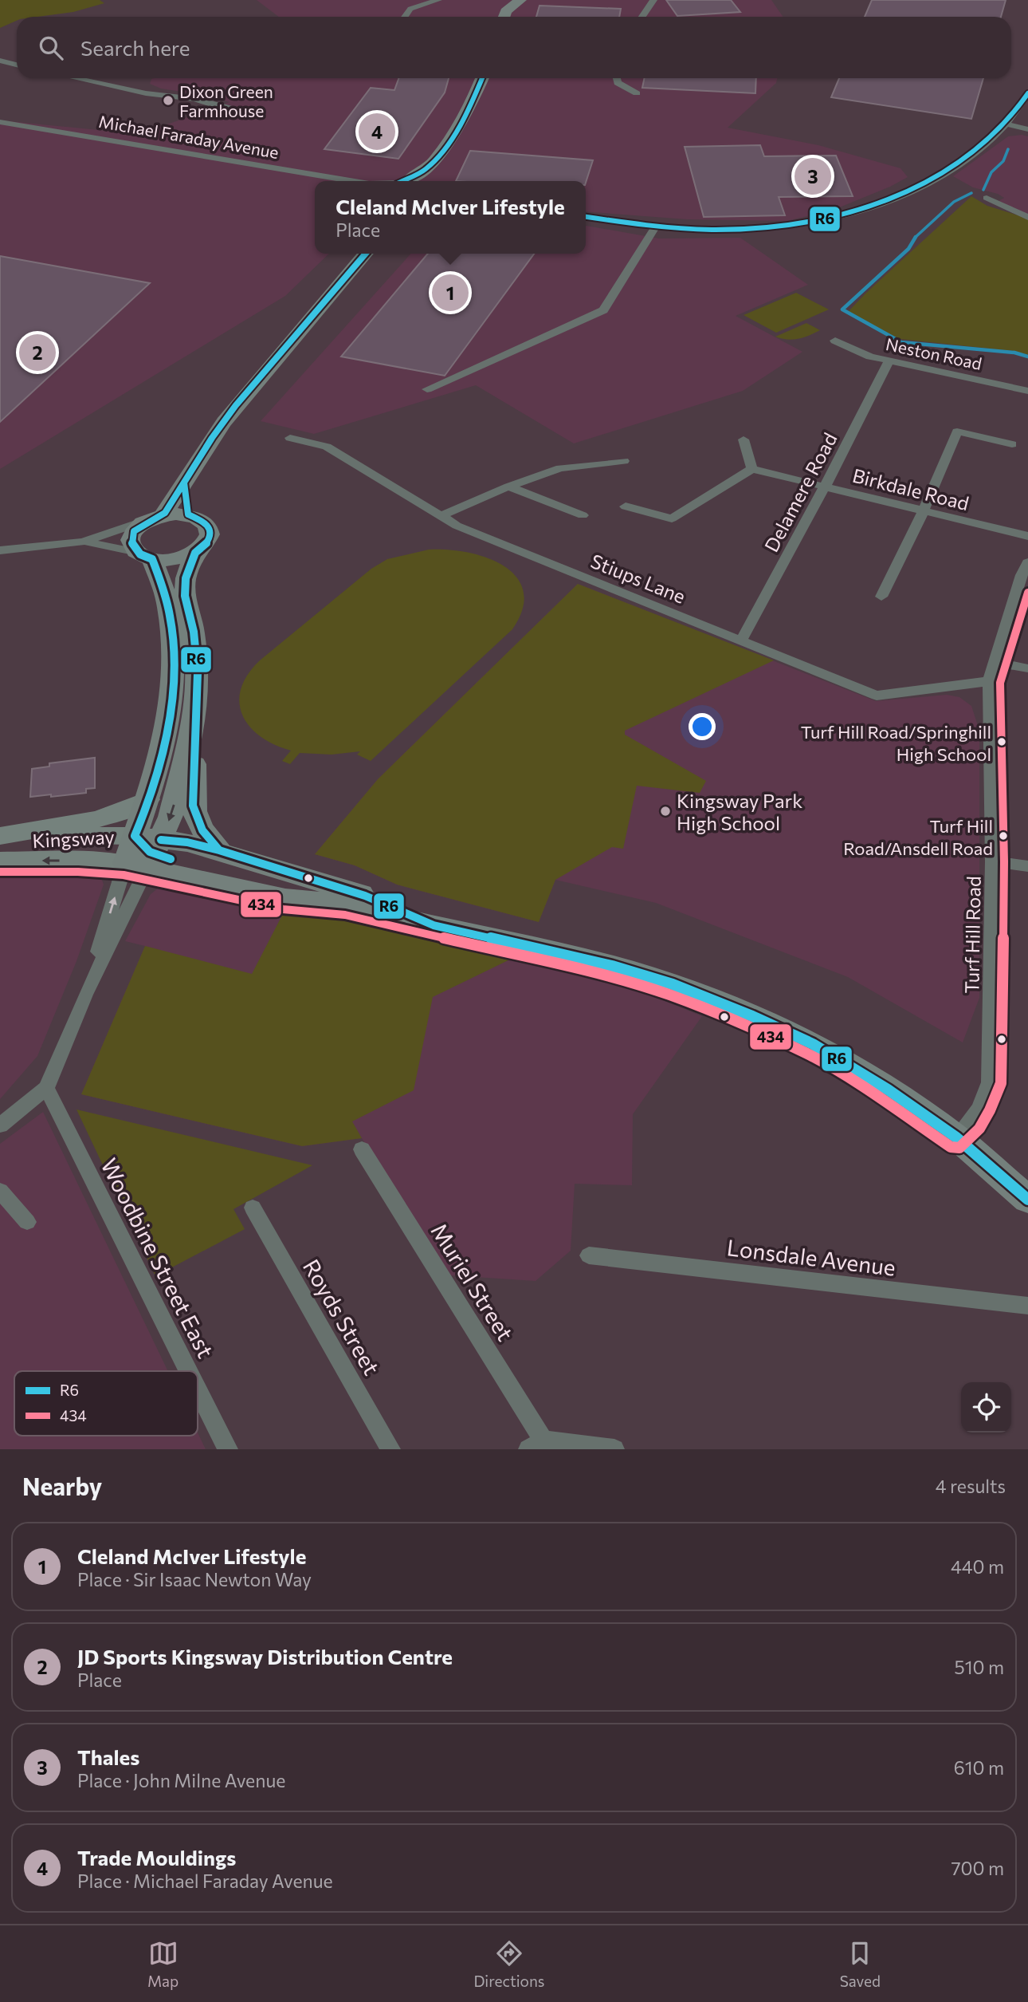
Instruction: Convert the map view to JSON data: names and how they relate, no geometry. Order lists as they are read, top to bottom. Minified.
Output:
{"streets":{"highway":["Kingsway"],"street":["Michael Faraday Avenue","Neston Road","Birkdale Road","Delamere Road","Stiups Lane","Turf Hill Road","Lonsdale Avenue","Woodbine Street East","Muriel Street","Royds Street"]},"crossings":[["Neston Road","Delamere Road"],["Birkdale Road","Delamere Road"],["Delamere Road","Stiups Lane"],["Stiups Lane","Turf Hill Road"],["Kingsway","Turf Hill Road"]],"places":["Dixon Green Farmhouse","Turf Hill Road/Springhill High School","Kingsway Park High School","Turf Hill Road/Ansdell Road"],"lines":["transit line R6","transit line 434"],"legend":["R6","434"],"page":{"search":"Search here","pins":["4","3","1","2"],"popup":["Cleland McIver Lifestyle","Place"],"heading":["Nearby","4 results"],"list":[{"mark":"1","name":"Cleland McIver Lifestyle","note":"Place · Sir Isaac Newton Way","value":"440 m"},{"mark":"2","name":"JD Sports Kingsway Distribution Centre","note":"Place","value":"510 m"},{"mark":"3","name":"Thales","note":"Place · John Milne Avenue","value":"610 m"},{"mark":"4","name":"Trade Mouldings","note":"Place · Michael Faraday Avenue","value":"700 m"}],"nav":["Map","Directions","Saved"]}}
